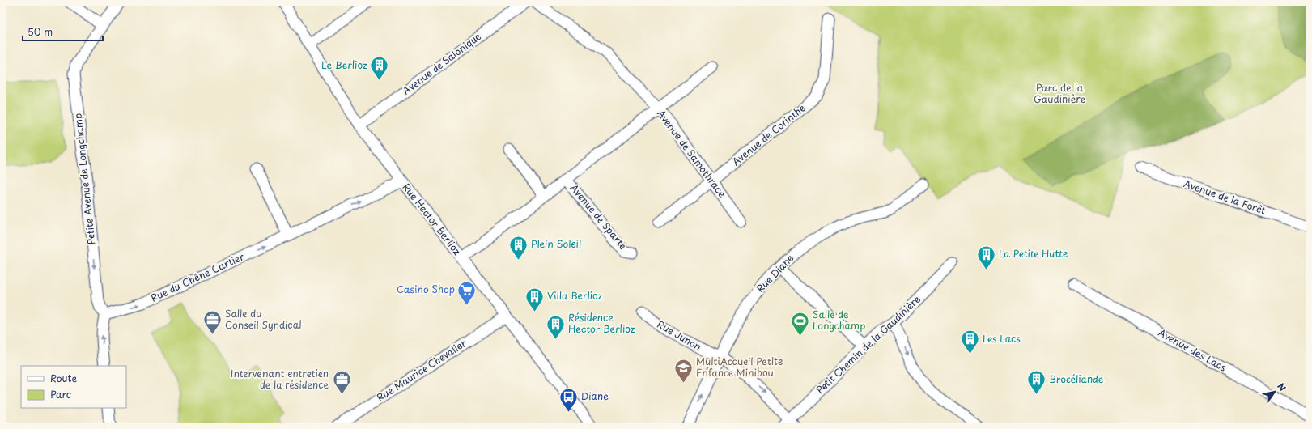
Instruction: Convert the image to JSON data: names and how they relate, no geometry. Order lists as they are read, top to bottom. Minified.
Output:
{"streets":{"street":["Avenue de Salonique","Avenue de Corinthe","Avenue de Samothrace","Petite Avenue de Longchamp","Avenue de la Forêt","Avenue de Sparte","Rue Hector Berlioz","Rue Diane","Rue du Chêne Cartier","Rue Junon","Petit Chemin de la Gaudinière","Avenue des Lacs","Rue Maurice Chevalier"]},"crossings":[["Avenue de Salonique","Rue Hector Berlioz"],["Avenue de Corinthe","Avenue de Samothrace"],["Petite Avenue de Longchamp","Rue du Chêne Cartier"],["Rue Hector Berlioz","Rue du Chêne Cartier"],["Rue Hector Berlioz","Rue Maurice Chevalier"],["Rue Diane","Rue Junon"],["Rue Junon","Petit Chemin de la Gaudinière"]],"one_way":["Petite Avenue de Longchamp","Rue du Chêne Cartier","Rue Junon"],"parks":["Parc de la Gaudinière"],"places":{"building":["Le Berlioz","Plein Soleil","La Petite Hutte","Villa Berlioz","Résidence Hector Berlioz","Les Lacs","Brocéliande"],"supermarket":["Casino Shop"],"office":["Salle du Conseil Syndical","Intervenant entretien de la résidence"],"sports":["Salle de Longchamp"],"school or university":["MultiAccueil Petite Enfance Minibou"],"bus stop":["Diane"]},"legend":["Route","Parc"],"scale_bar":"50 m","north":"top right"}
